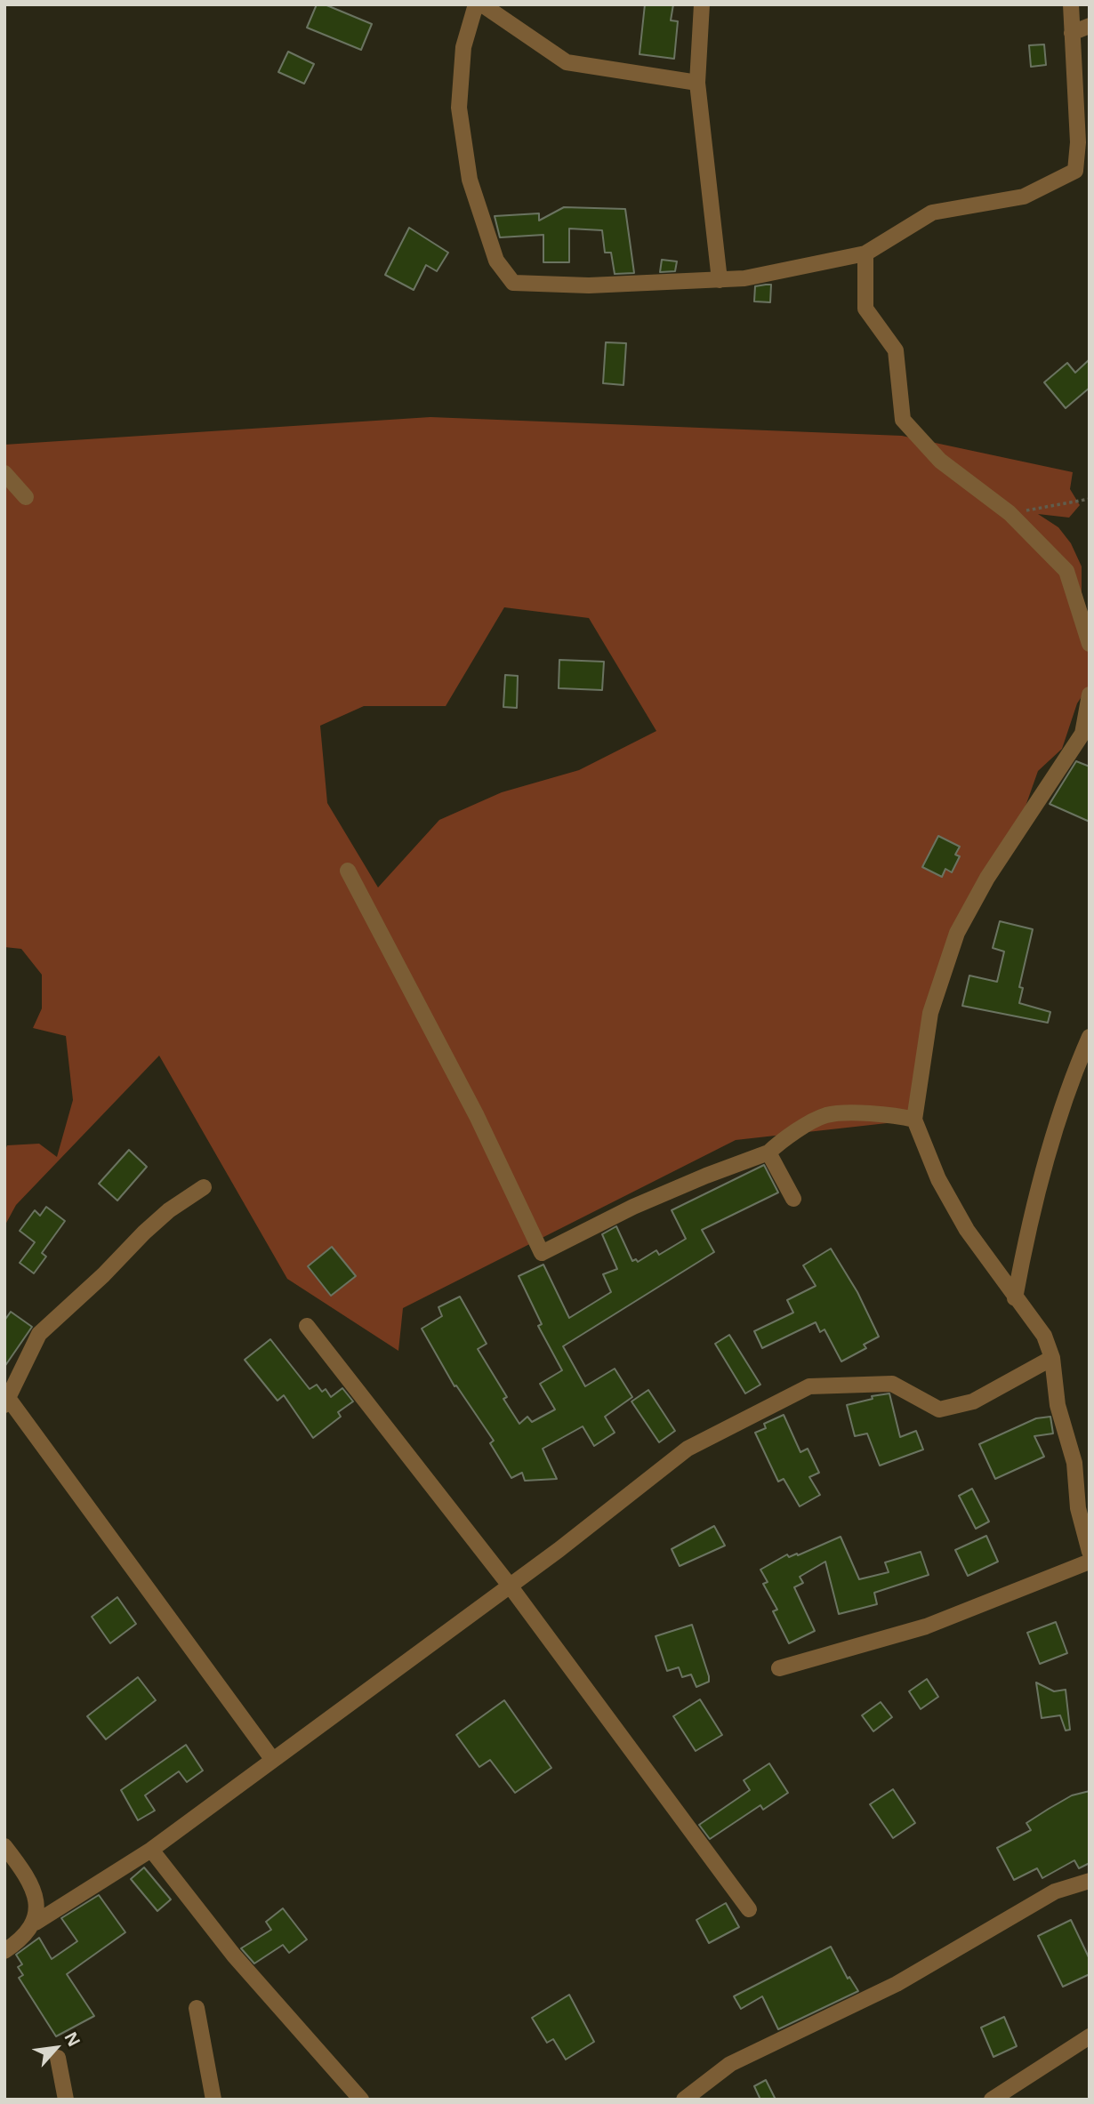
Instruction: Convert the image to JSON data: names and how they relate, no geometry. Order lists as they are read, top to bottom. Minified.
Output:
{"north":"top right"}
